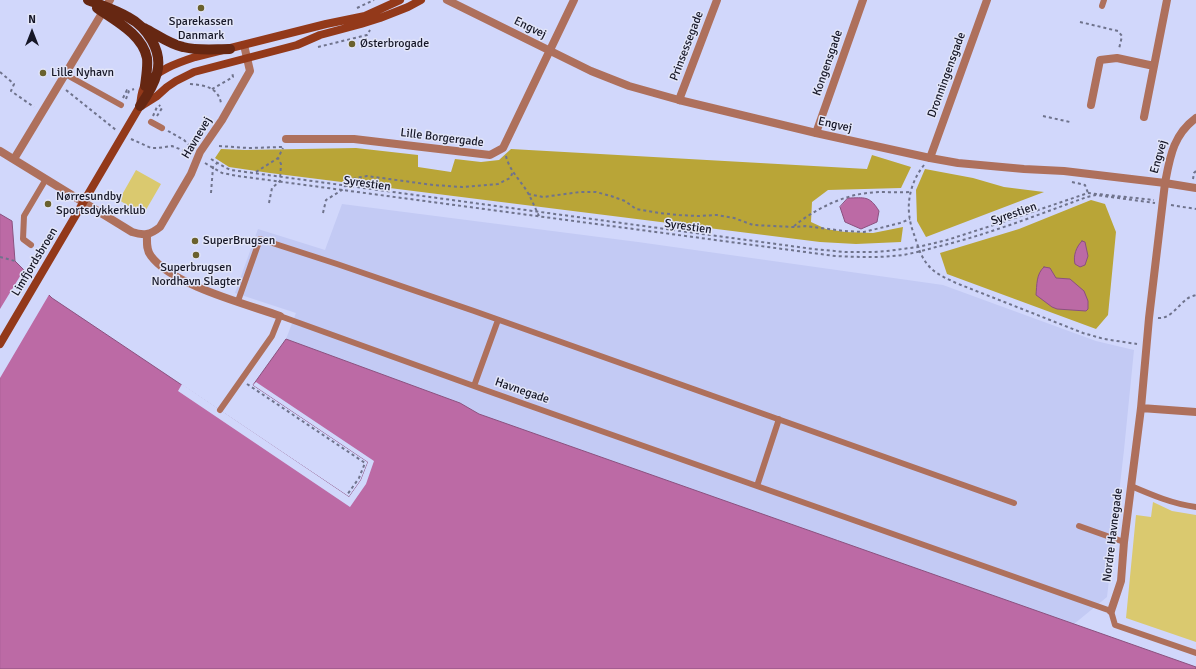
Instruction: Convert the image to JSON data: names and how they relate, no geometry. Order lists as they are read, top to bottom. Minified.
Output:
{"streets":{"main road":["Limfjordsbroen"],"street":["Engvej","Prinsessegade","Kongensgade","Dronningensgade","Havnevej","Lille Borgergade","Havnegade","Nordre Havnegade"],"path":["Syrestien"]},"crossings":[["Engvej","Prinsessegade"],["Engvej","Kongensgade"],["Engvej","Dronningensgade"],["Engvej","Nordre Havnegade"],["Havnevej","Havnegade"],["Syrestien","Nordre Havnegade"]],"places":["Sparekassen Danmark","Østerbrogade","Lille Nyhavn","Nørresundby Sportsdykkerklub","SuperBrugsen","Superbrugsen Nordhavn Slagter"],"north":"top"}
